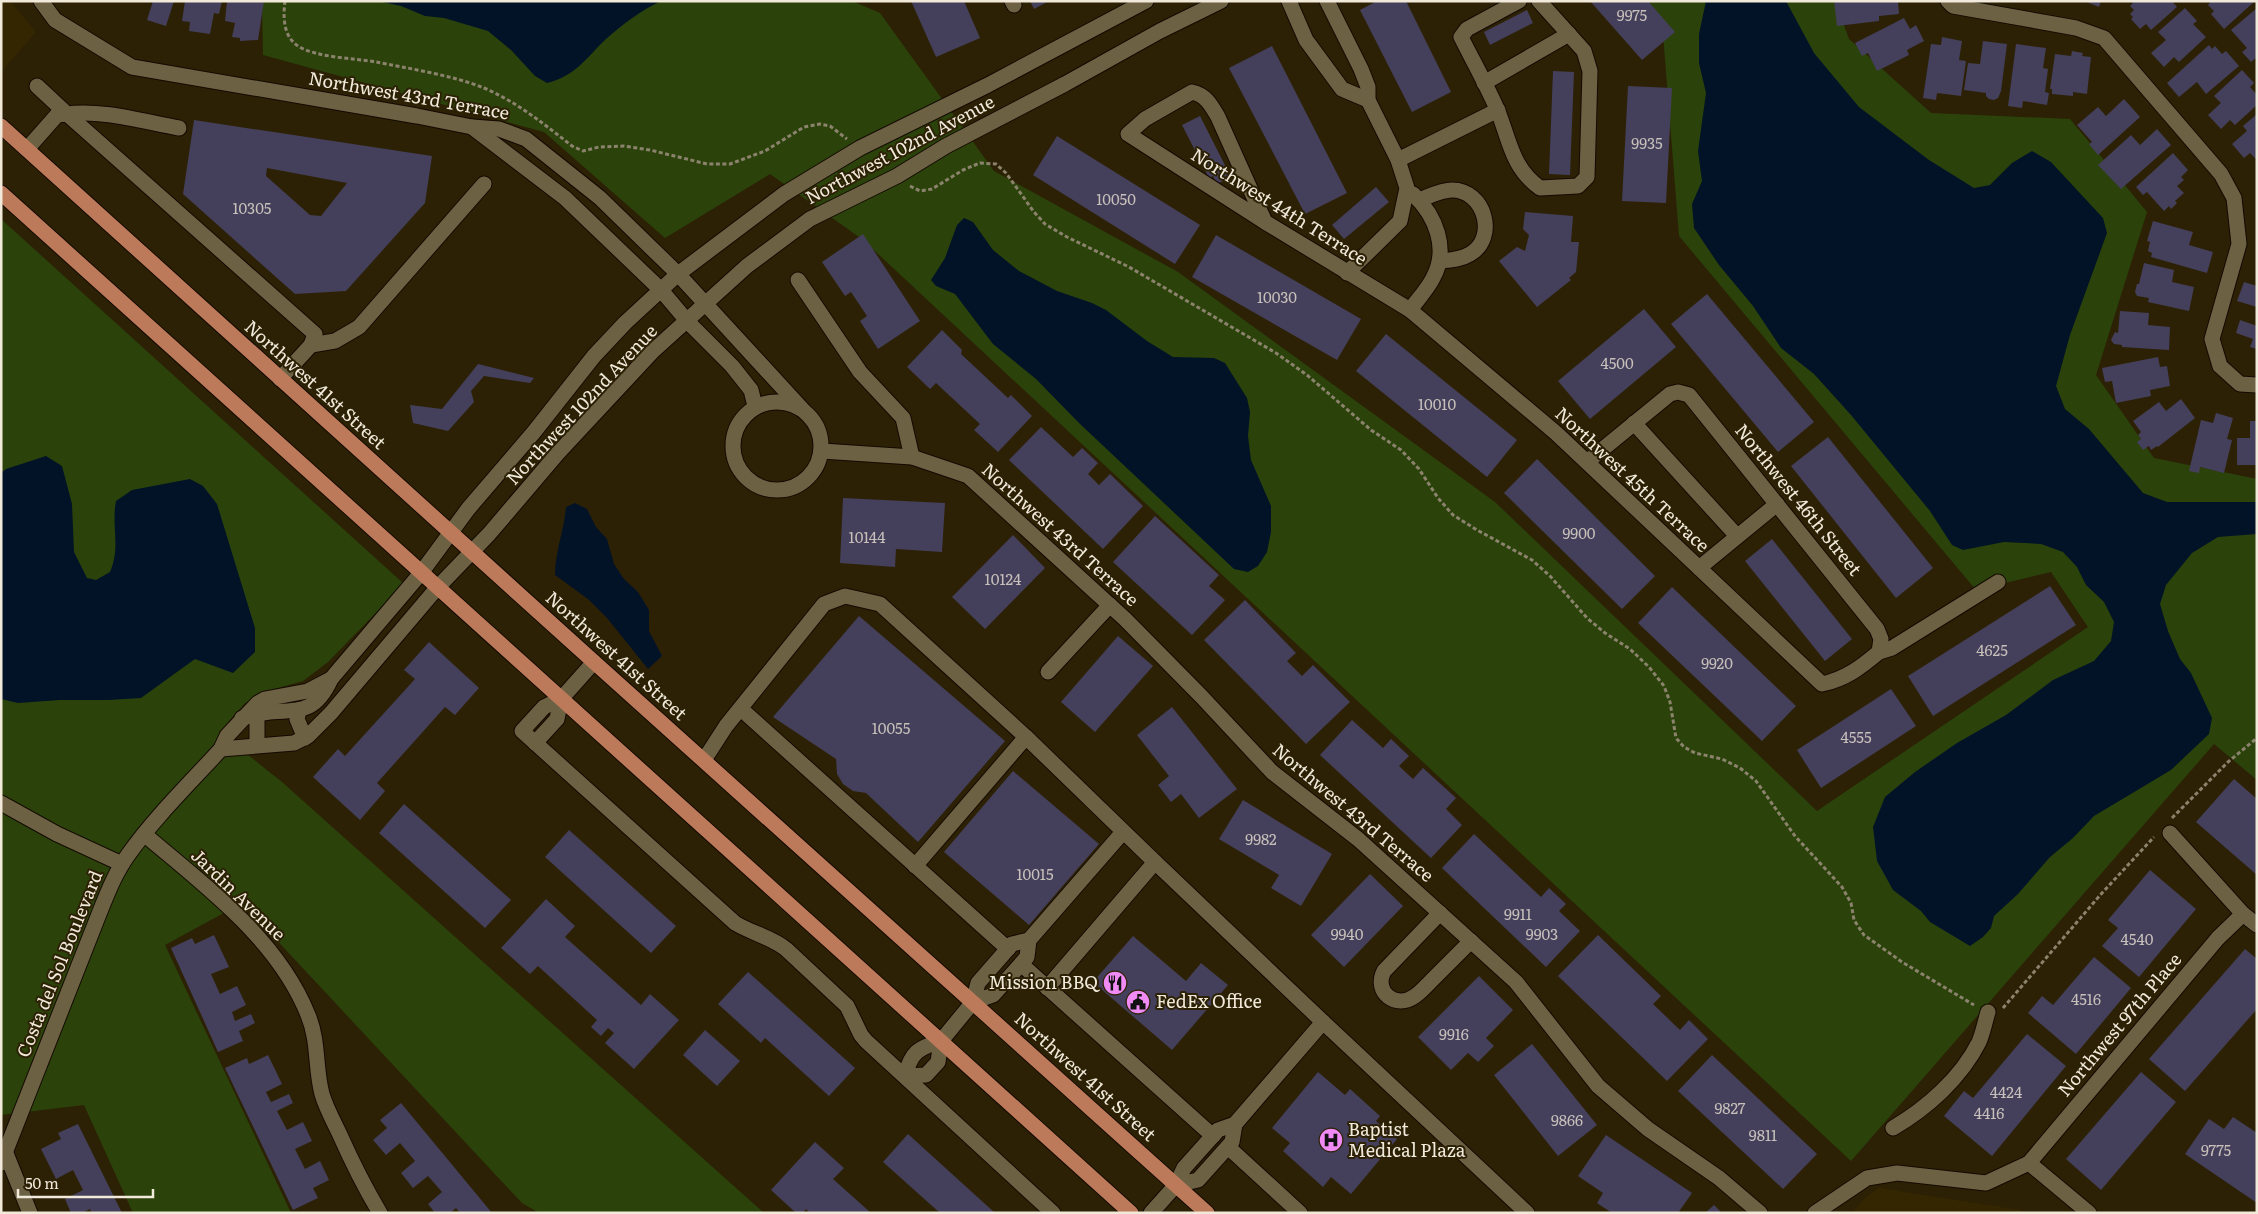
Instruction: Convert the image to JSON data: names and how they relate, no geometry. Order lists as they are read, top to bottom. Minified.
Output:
{"streets":{"main road":["Northwest 41st Street"],"street":["Northwest 43rd Terrace","Northwest 102nd Avenue","Northwest 44th Terrace","Northwest 45th Terrace","Northwest 46th Street","Jardin Avenue","Costa del Sol Boulevard","Northwest 97th Place"]},"crossings":[["Northwest 43rd Terrace","Northwest 102nd Avenue"],["Northwest 102nd Avenue","Northwest 41st Street"],["Northwest 102nd Avenue","Jardin Avenue"],["Northwest 102nd Avenue","Costa del Sol Boulevard"],["Northwest 44th Terrace","Northwest 45th Terrace"],["Northwest 45th Terrace","Northwest 46th Street"]],"places":{"restaurant":["Mission BBQ"],"public building":["FedEx Office"],"hospital":["Baptist Medical Plaza"]},"house_numbers":["9975","9935","10050","10305","10030","4500","10010","9900","10144","10124","4625","9920","10055","4555","9982","10015","9911","9940","9903","4540","4516","9916","4424","9827","4416","9866","9811","9775"],"scale_bar":"50 m"}
